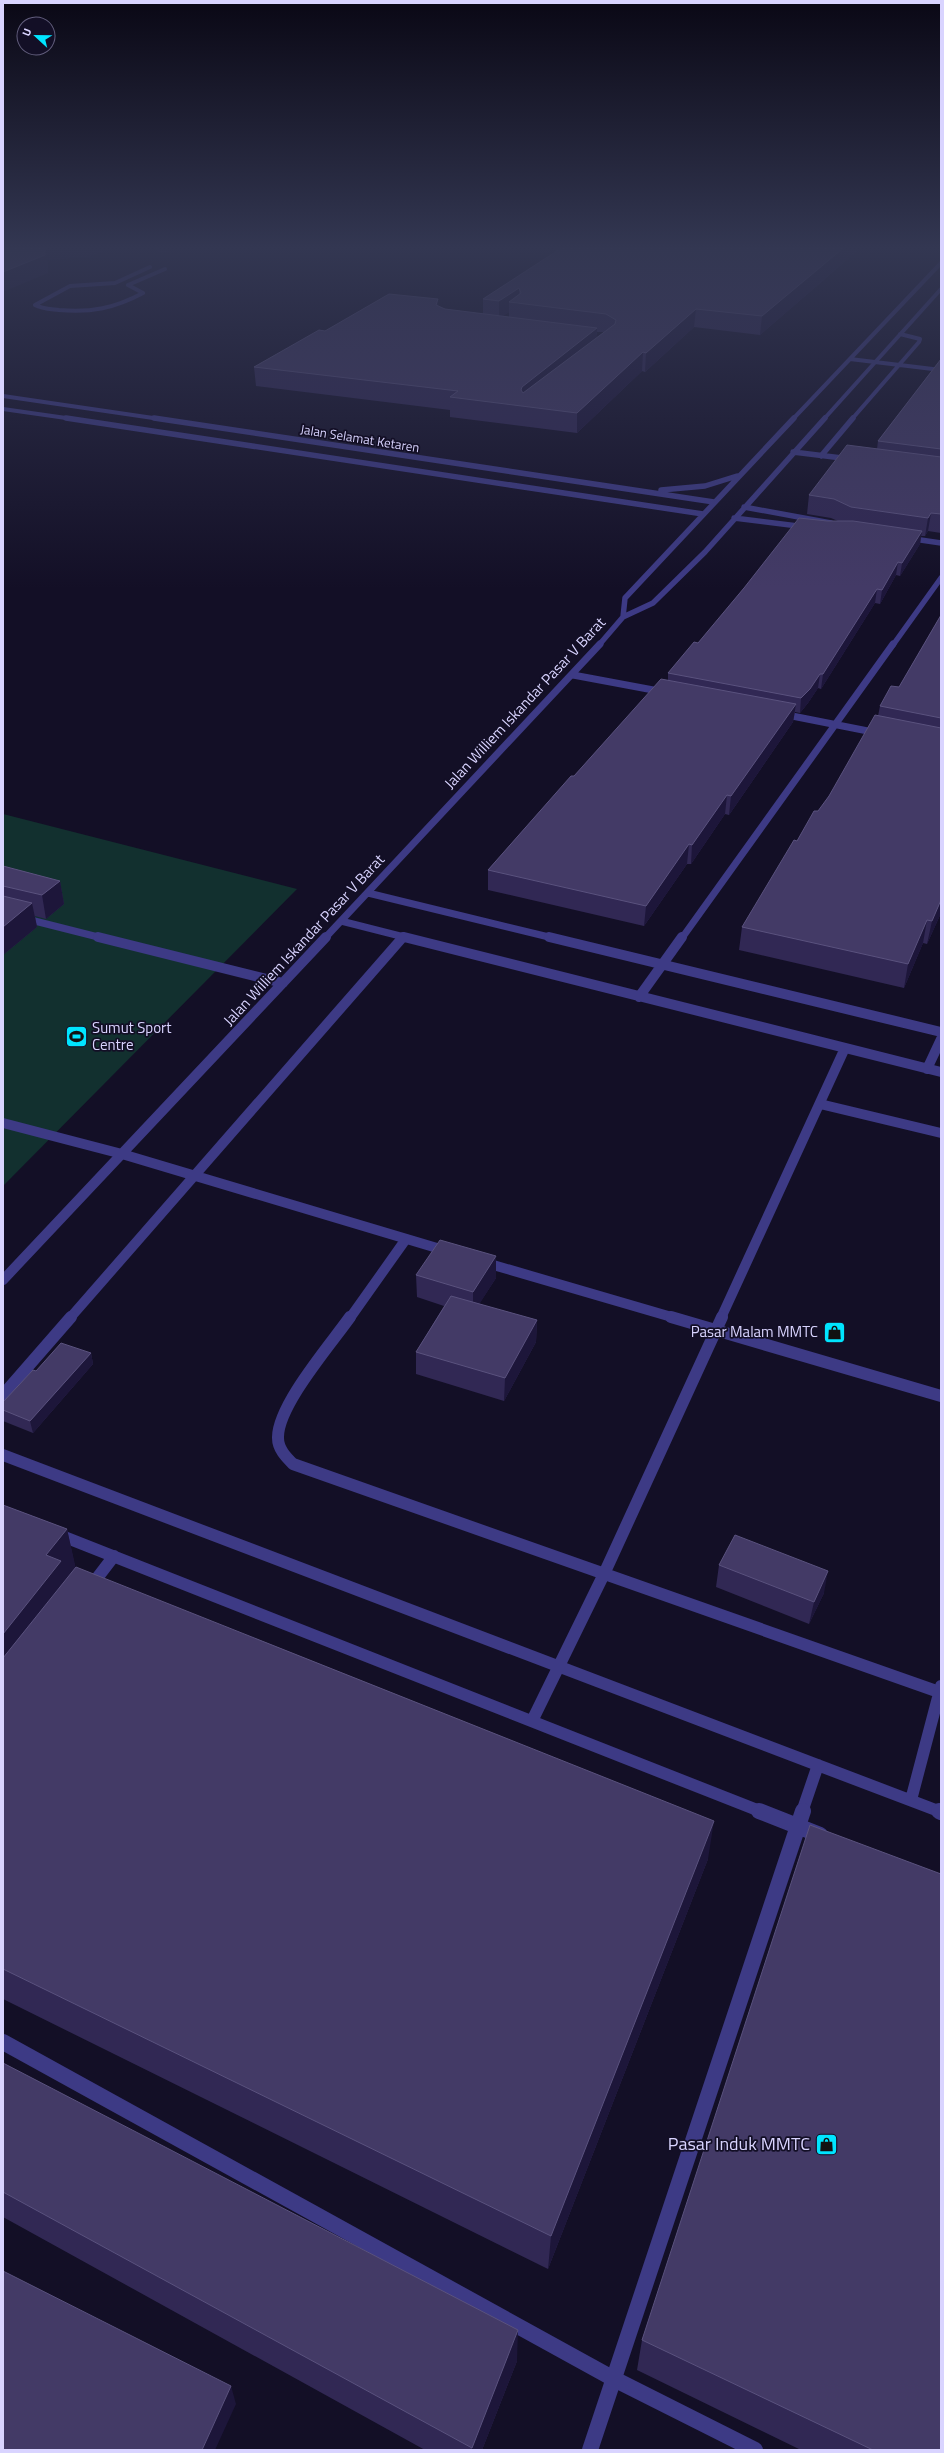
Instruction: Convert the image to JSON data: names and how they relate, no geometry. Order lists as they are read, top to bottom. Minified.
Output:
{"streets":{"street":["Jalan Selamat Ketaren","Jalan Williem Iskandar Pasar V Barat"]},"crossings":[["Jalan Selamat Ketaren","Jalan Williem Iskandar Pasar V Barat"]],"places":{"sports":["Sumut Sport Centre"],"shop":["Pasar Malam MMTC","Pasar Induk MMTC"]},"north":"left"}
